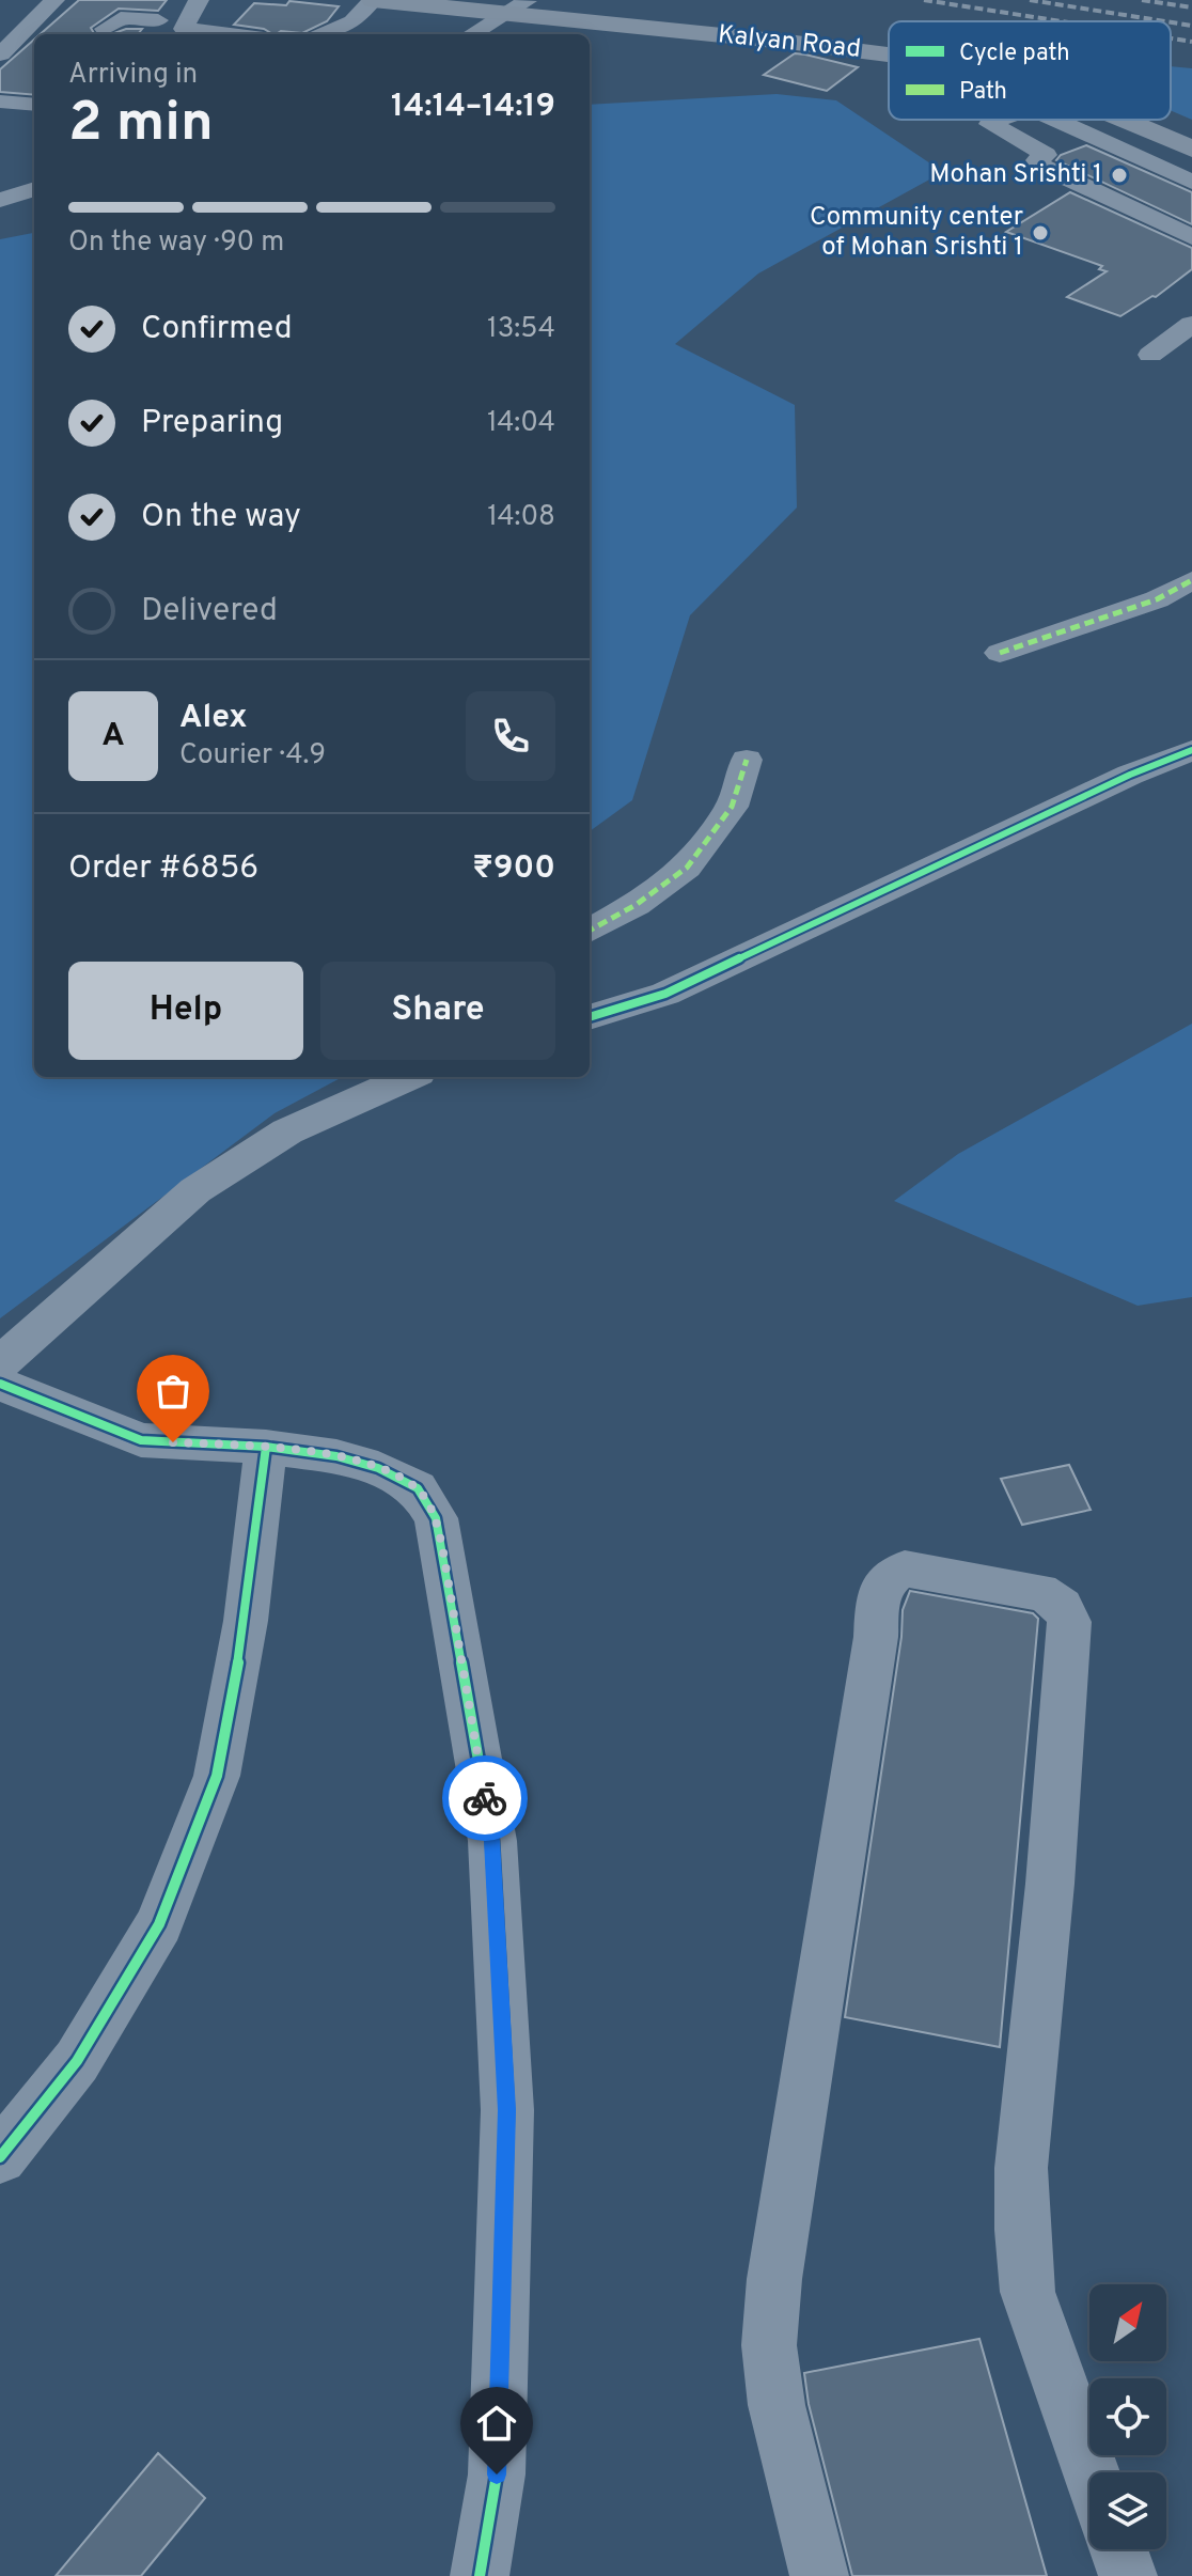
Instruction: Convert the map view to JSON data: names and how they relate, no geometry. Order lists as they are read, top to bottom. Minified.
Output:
{"streets":{"main road":["Kalyan Road"]},"places":["Mohan Srishti 1","Community center of Mohan Srishti 1"],"legend":["Cycle path","Path"],"north":"top right","page":{"heading":["2 min","Arriving in","14:14–14:19"],"panel":["Alex","Courier · 4.9","Order #6856","₹900"],"bar":"On the way · 90 m","list":[["Confirmed","13:54"],["Preparing","14:04"],["On the way","14:08"],"Delivered"],"round":"A","buttons":["Help","Share"]}}
